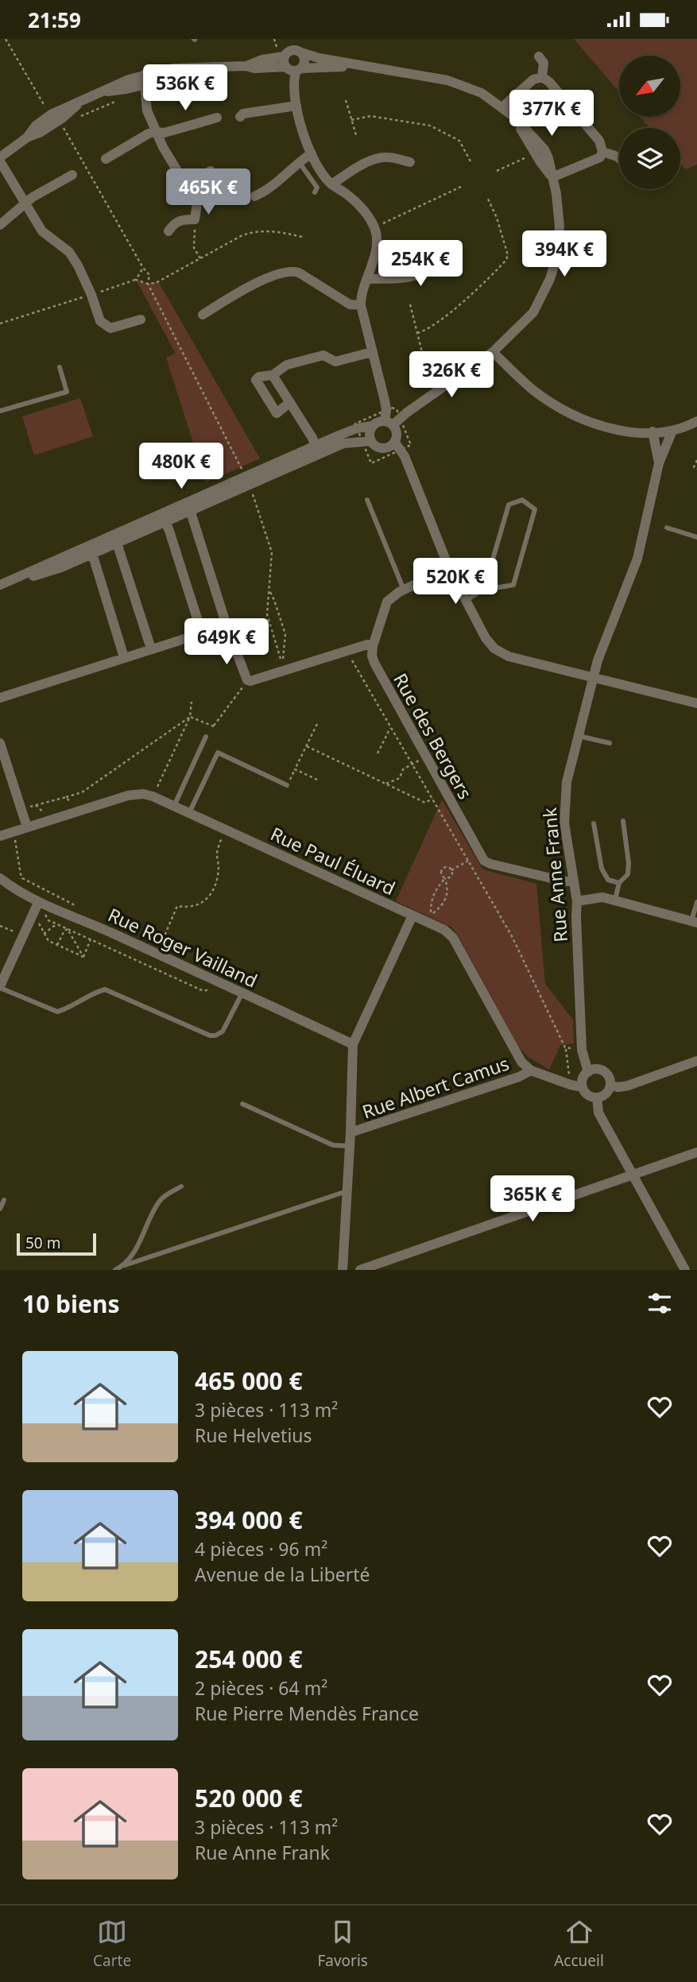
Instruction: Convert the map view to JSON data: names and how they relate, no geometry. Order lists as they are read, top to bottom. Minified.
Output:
{"streets":{"street":["Rue des Bergers","Rue Paul Éluard","Rue Anne Frank","Rue Roger Vailland","Rue Albert Camus"]},"crossings":[["Rue Paul Éluard","Rue Anne Frank"],["Rue Paul Éluard","Rue Albert Camus"]],"scale_bar":"50 m","north":"bottom left","page":{"status":"21:59","price":["536K €","377K €","465K €","394K €","254K €","326K €","480K €","520K €","649K €","365K €"],"scale":"50 m","heading":"10 biens","list":[{"name":"465 000 €","note":"3 pièces · 113 m² · Rue Helvetius"},{"name":"394 000 €","note":"4 pièces · 96 m² · Avenue de la Liberté"},{"name":"254 000 €","note":"2 pièces · 64 m² · Rue Pierre Mendès France"},{"name":"520 000 €","note":"3 pièces · 113 m² · Rue Anne Frank"}],"tabs":["Carte","Favoris","Accueil"]}}
